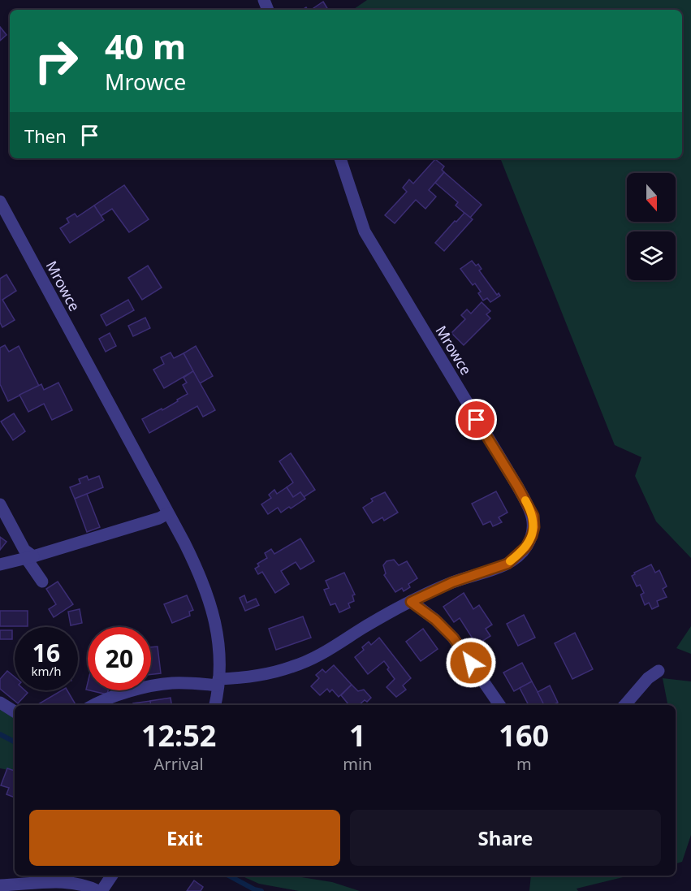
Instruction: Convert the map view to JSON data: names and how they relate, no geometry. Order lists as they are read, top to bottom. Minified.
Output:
{"streets":{"street":["Mrowce"]},"north":"bottom","page":{"turn":["40 m","Mrowce"],"then":"Then","speed":"16 km/h","limit":"20","eta":["12:52","Arrival","1","min","160","m"],"buttons":["Exit","Share"]}}
